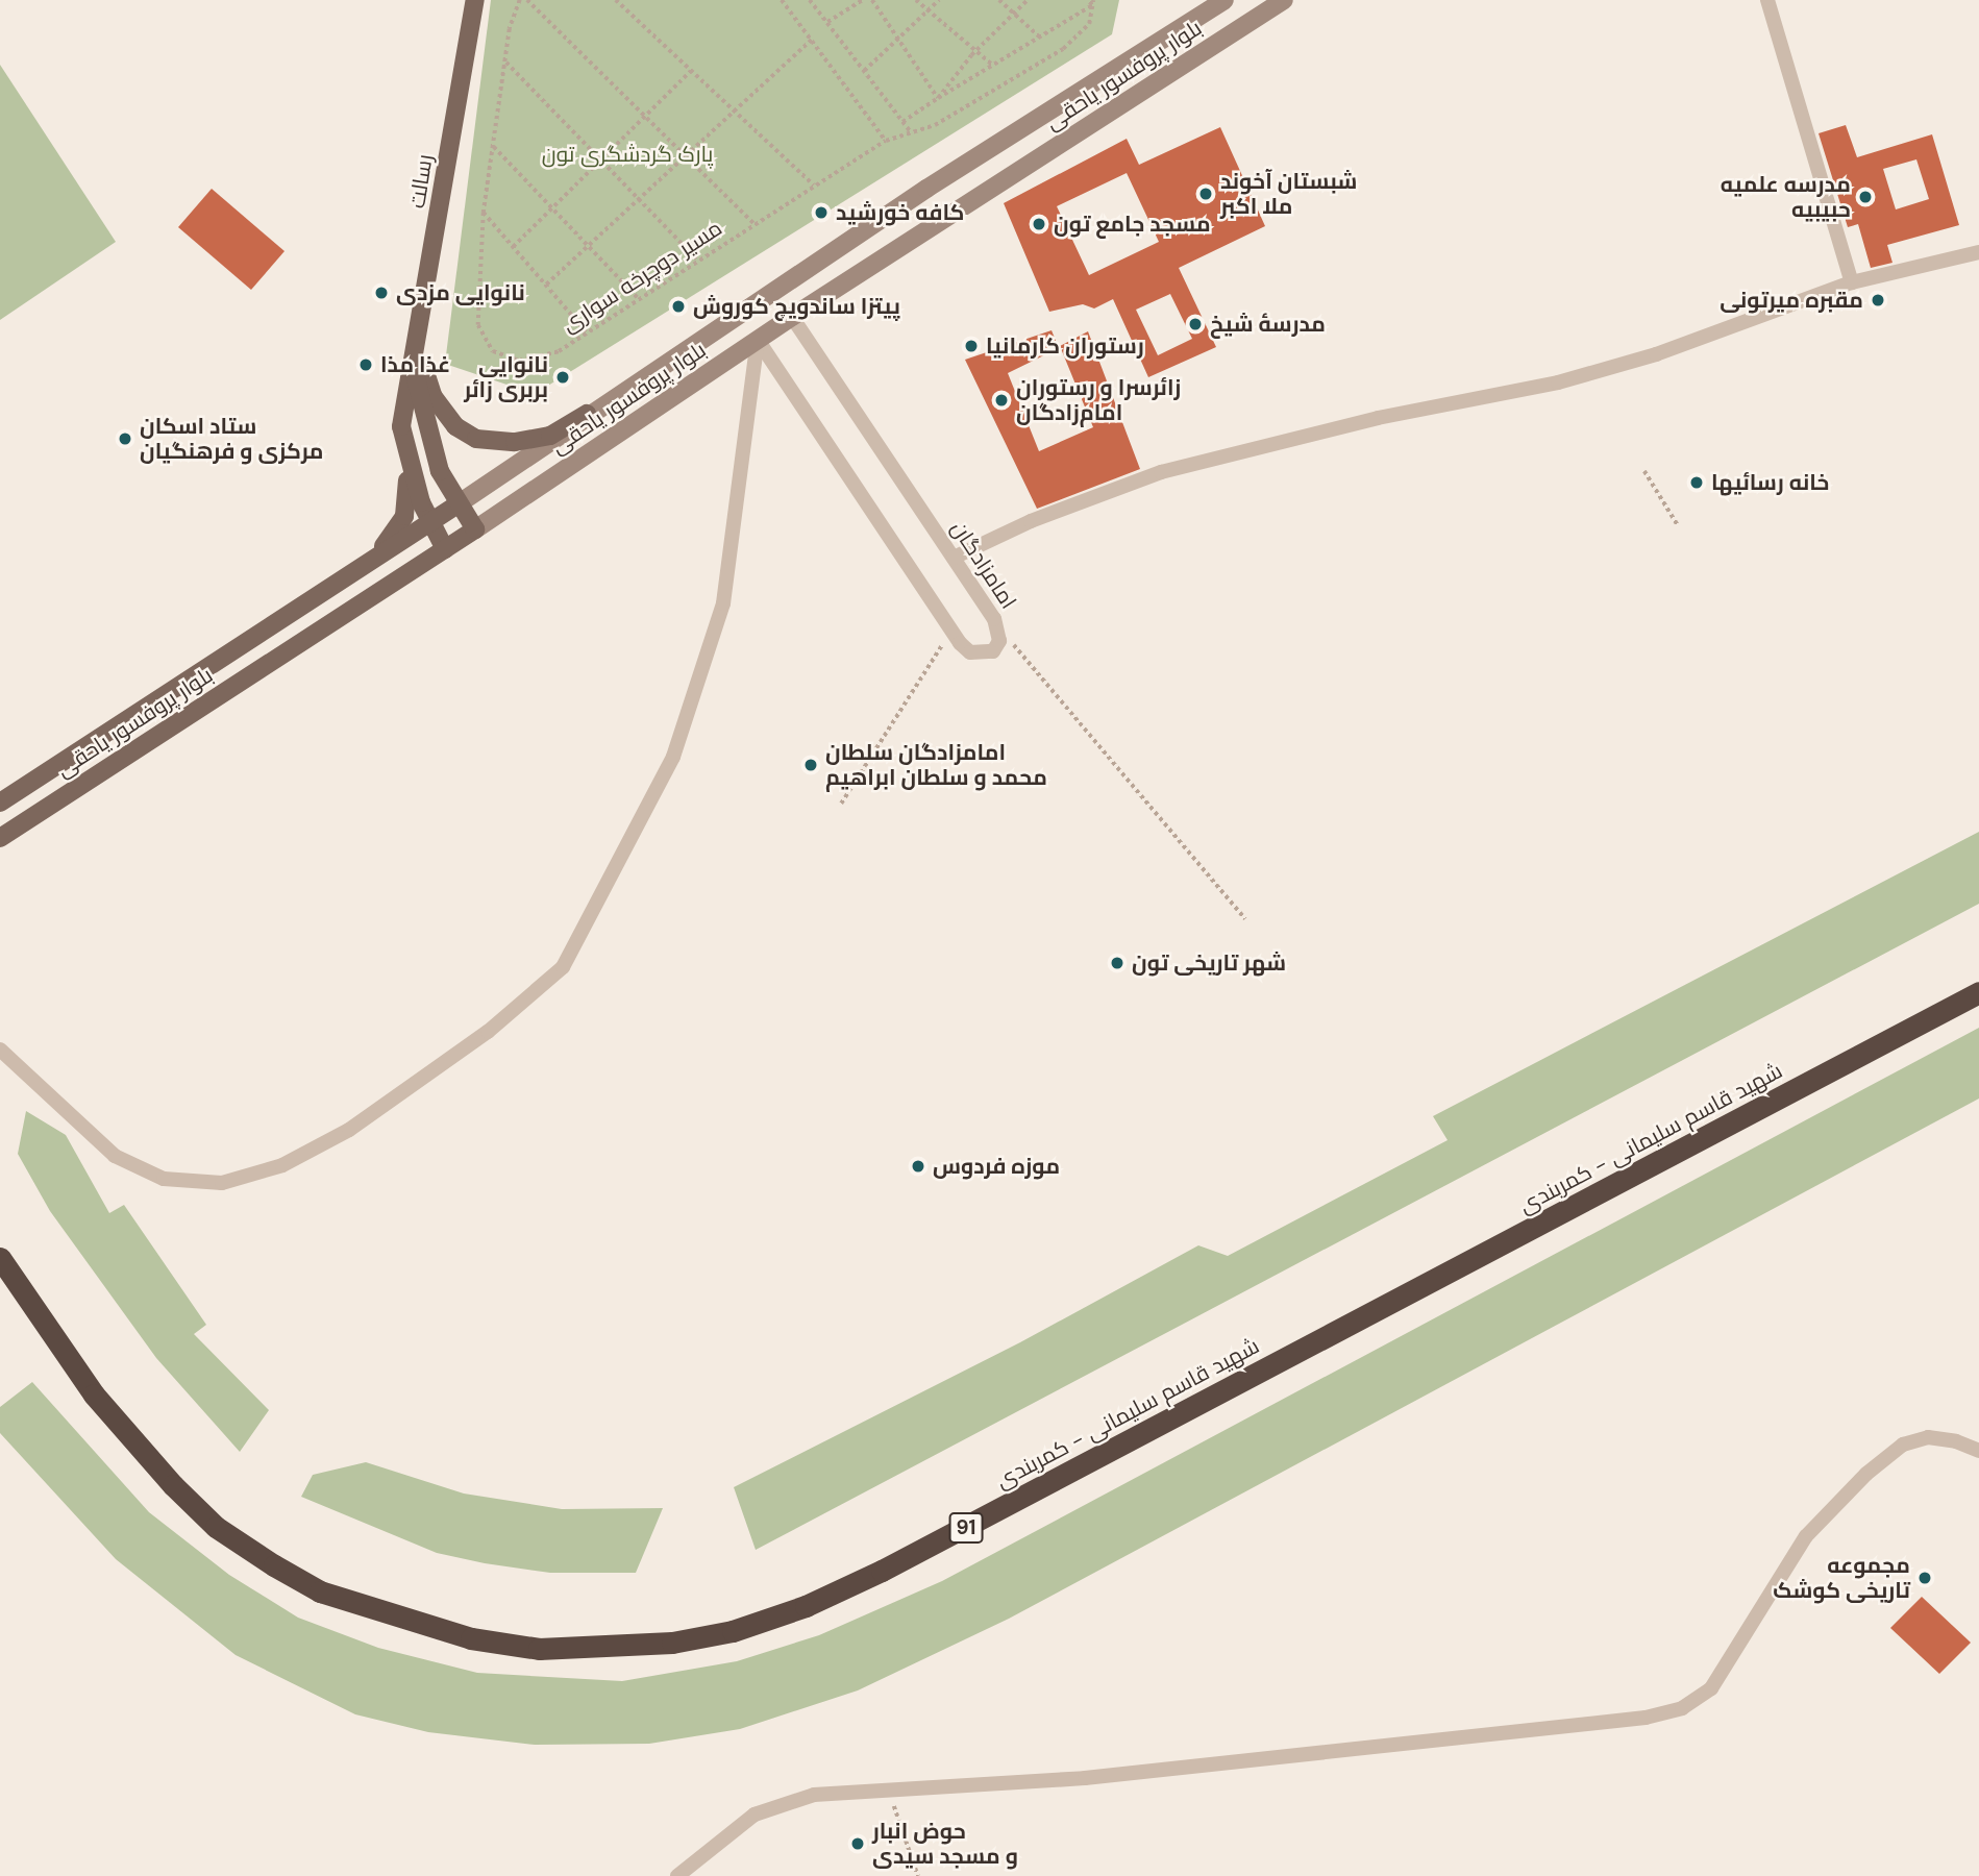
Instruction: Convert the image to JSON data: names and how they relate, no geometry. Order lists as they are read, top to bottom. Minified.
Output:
{"streets":{"highway":["شهید قاسم سلیمانی - کمربندی","91"],"main road":["بلوار پروفسور یاحقی","رسالت"],"street":["امامزادگان"],"path":["مسیر دوچرخه سواری"]},"crossings":[["بلوار پروفسور یاحقی","رسالت"],["بلوار پروفسور یاحقی","امامزادگان"]],"parks":["پارک گردشگری تون"],"places":["شبستان آخوند ملا اکبر","مدرسه علمیه حبیبیه","کافه خورشید","مسجد جامع تون","نانوایی مزدی","مقبره میرتونی","پيتزا ساندویچ کوروش","مدرسهٔ شیخ","رستوران کارمانیا","غذا مذا","نانوایی بربری زائر","زائرسرا و رستوران امام‌زادگان","ستاد اسکان مرکزی و فرهنگیان","خانه رسائیها","امامزادگان سلطان محمد و سلطان ابراهیم","شهر تاریخی تون","موزه فردوس","مجموعه تاریخی کوشک","حوض انبار و مسجد سیدی"]}
